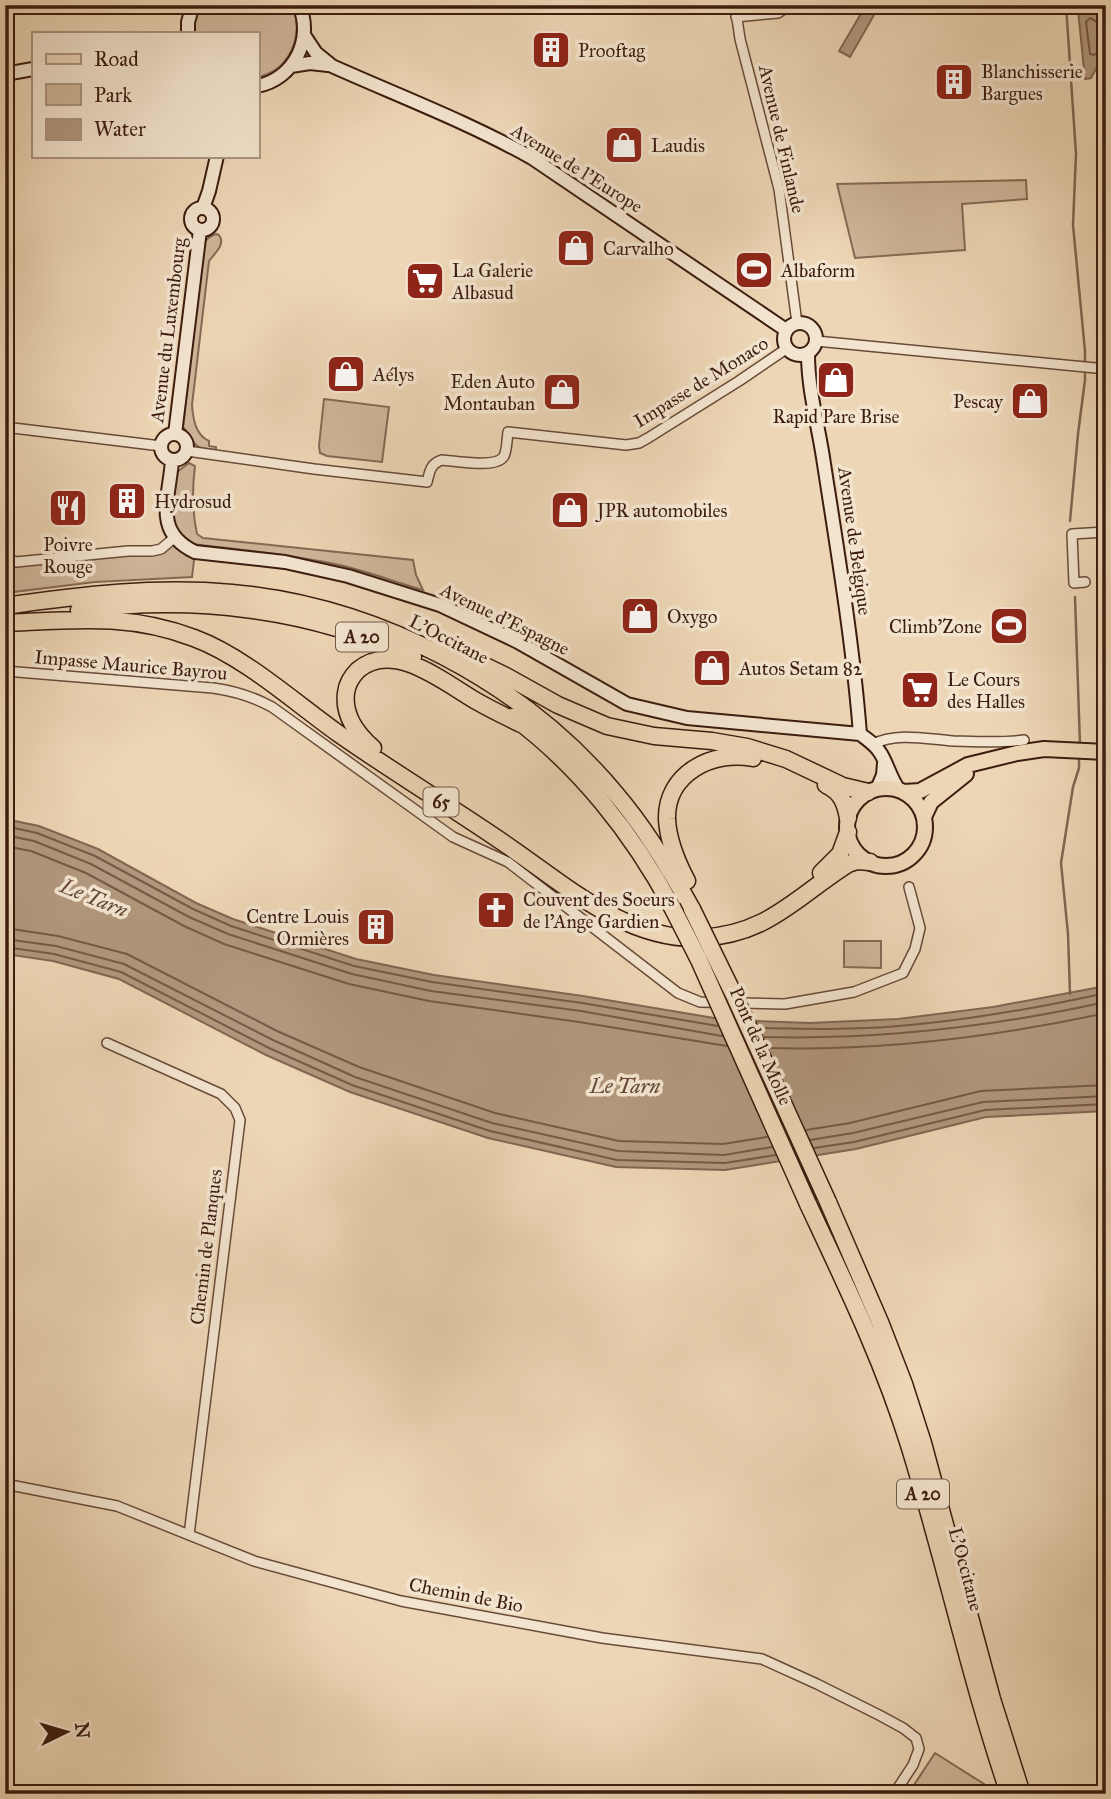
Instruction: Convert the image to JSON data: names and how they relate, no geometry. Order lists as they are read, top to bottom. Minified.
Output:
{"streets":{"highway":["A 20","L'Occitane","65","Pont de la Molle"],"street":["Avenue de Finlande","Avenue de l'Europe","Avenue du Luxembourg","Impasse de Monaco","Avenue de Belgique","Avenue d'Espagne","Impasse Maurice Bayrou","Chemin de Planques","Chemin de Bio"]},"crossings":[["Avenue de Finlande","Avenue de l'Europe"],["Avenue de Finlande","Impasse de Monaco"],["Avenue de Finlande","Avenue de Belgique"],["Avenue de l'Europe","Impasse de Monaco"],["Avenue de l'Europe","Avenue de Belgique"],["Avenue du Luxembourg","Impasse de Monaco"],["Impasse de Monaco","Avenue de Belgique"],["Avenue de Belgique","Avenue d'Espagne"],["L'Occitane","65"],["L'Occitane","Pont de la Molle"],["Chemin de Planques","Chemin de Bio"]],"water":["Le Tarn"],"places":{"building":["Prooftag","Blanchisserie Bargues","Hydrosud","Centre Louis Ormières"],"shop":["Laudis","Carvalho","Aélys","Rapid Pare Brise","Eden Auto Montauban","Pescay","JPR automobiles","Oxygo","Autos Setam 82"],"sports":["Albaform","Climb'Zone"],"supermarket":["La Galerie Albasud","Le Cours des Halles"],"restaurant":["Poivre Rouge"],"church":["Couvent des Soeurs de l'Ange Gardien"]},"legend":["Road","Park","Water"],"north":"right"}
